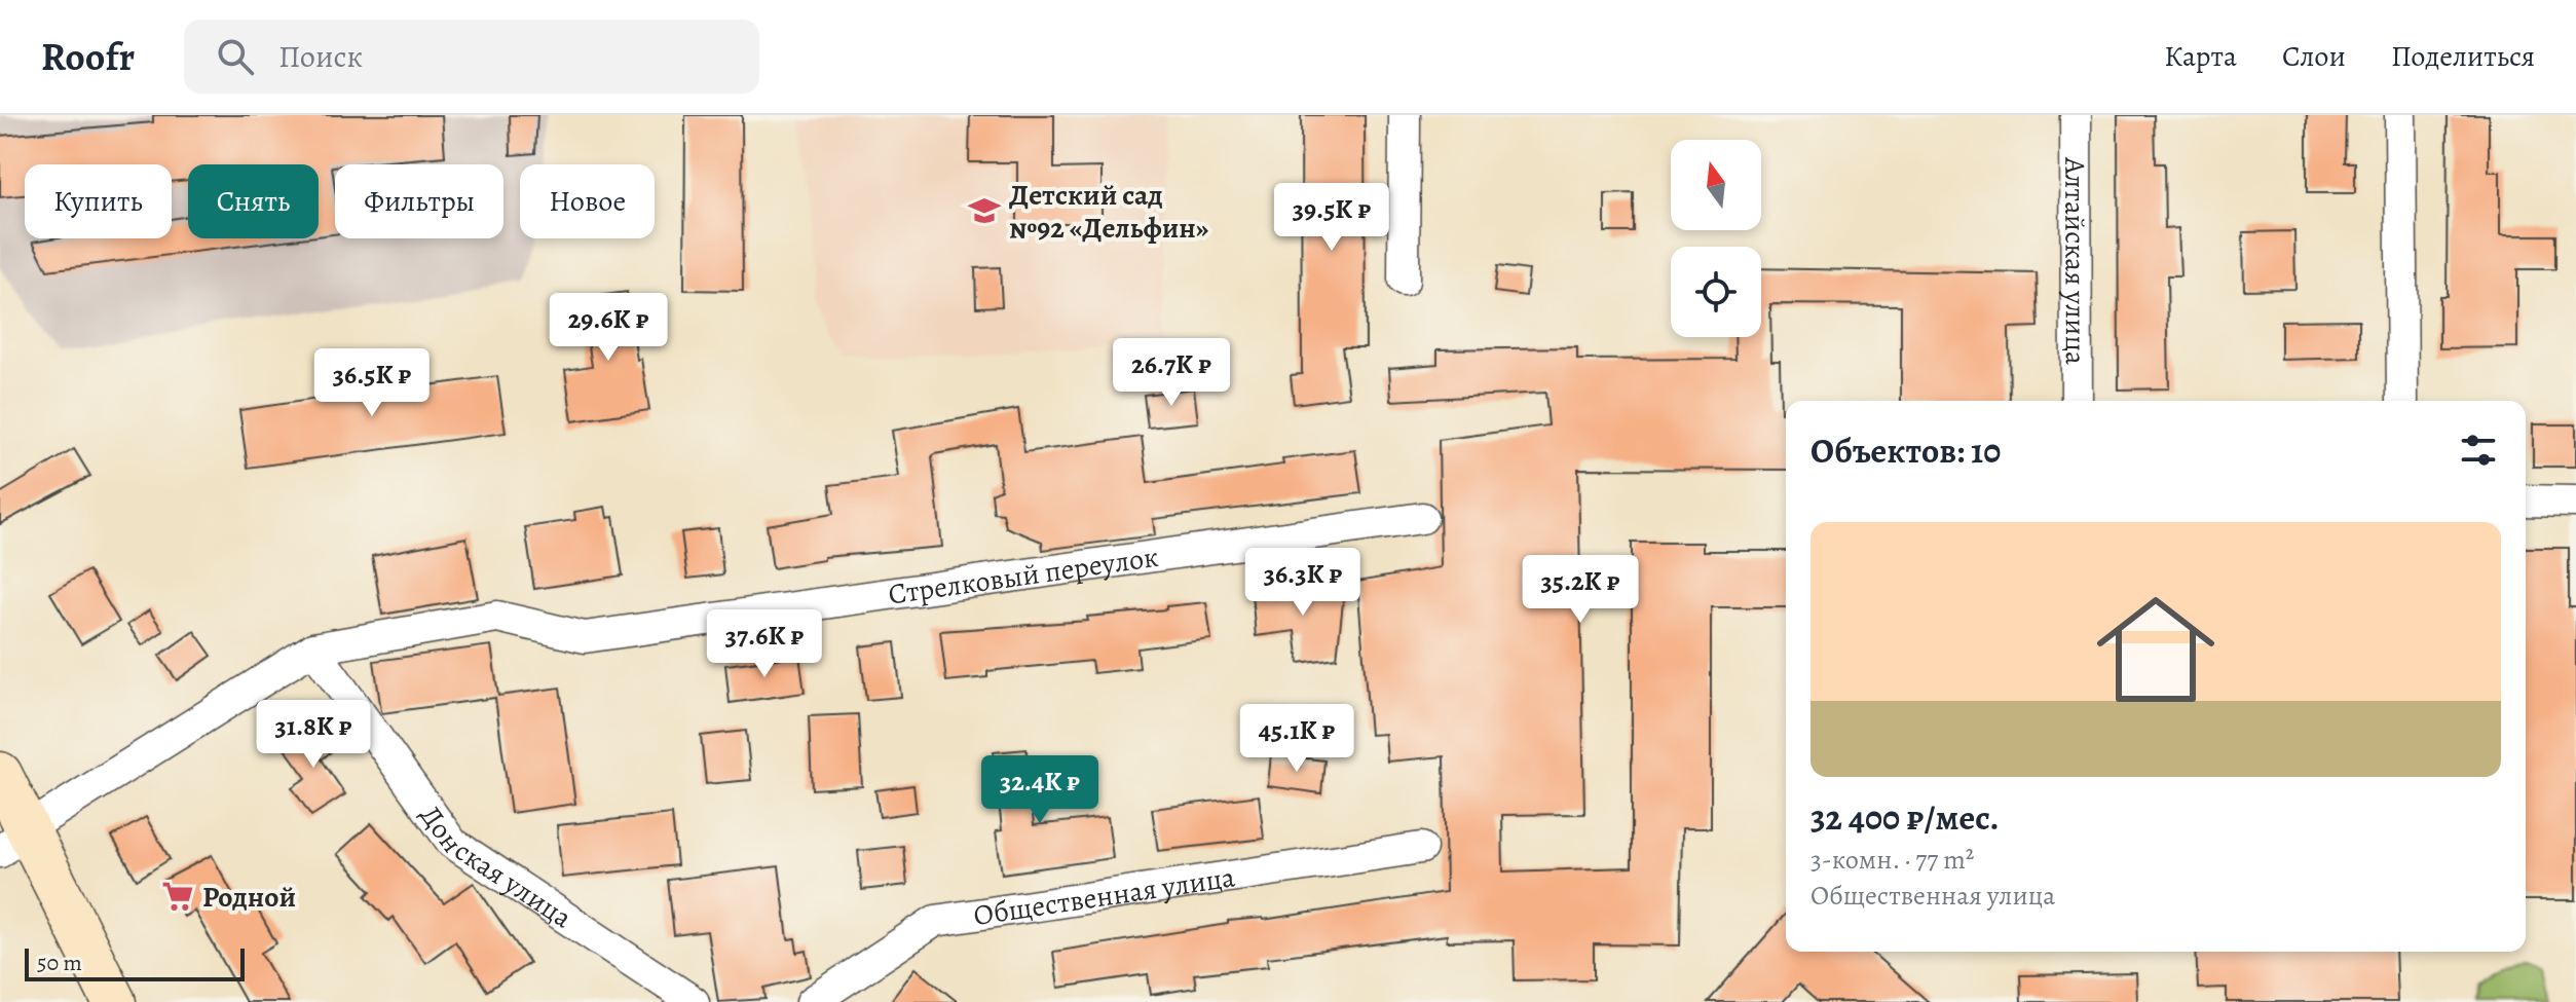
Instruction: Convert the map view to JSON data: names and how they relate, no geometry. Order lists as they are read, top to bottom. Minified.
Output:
{"streets":{"street":["Алтайская улица","Стрелковый переулок","Донская улица","Общественная улица"]},"crossings":[["Стрелковый переулок","Донская улица"]],"places":{"school or university":["Детский сад №92 «Дельфин»"],"supermarket":["Родной"]},"scale_bar":"50 m","north":"top","page":{"header":"Roofr","search":"Поиск","nav":["Карта","Слои","Поделиться"],"chip":["Купить","Снять","Фильтры","Новое"],"price":["39.5K ₽","29.6K ₽","26.7K ₽","36.5K ₽","36.3K ₽","35.2K ₽","37.6K ₽","31.8K ₽","45.1K ₽","32.4K ₽"],"heading":"Объектов: 10","list":[{"name":"32 400 ₽/мес.","note":"3-комн. · 77 m² · Общественная улица"}],"scale":"50 m"}}
